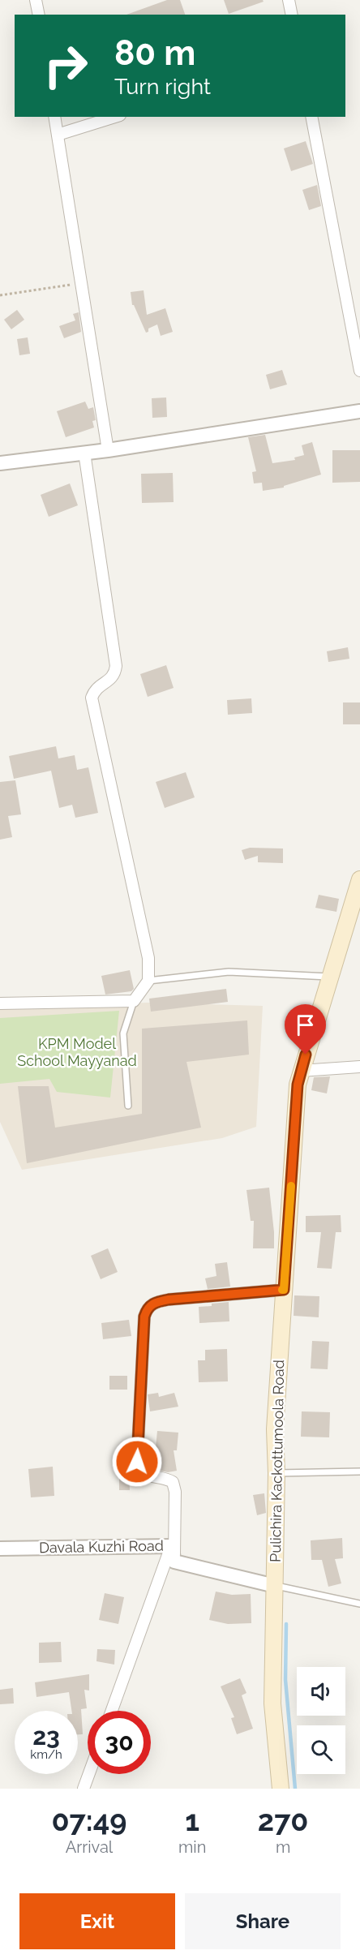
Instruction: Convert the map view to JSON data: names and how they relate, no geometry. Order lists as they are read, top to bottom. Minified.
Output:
{"streets":{"main road":["Pulichira Kackottumoola Road"],"street":["Davala Kuzhi Road"]},"crossings":[["Pulichira Kackottumoola Road","Davala Kuzhi Road"]],"parks":["KPM Model School Mayyanad"],"page":{"turn":["80 m","Turn right"],"speed":"23 km/h","limit":"30","eta":["07:49","Arrival","1","min","270","m"],"buttons":["Exit","Share"]}}
